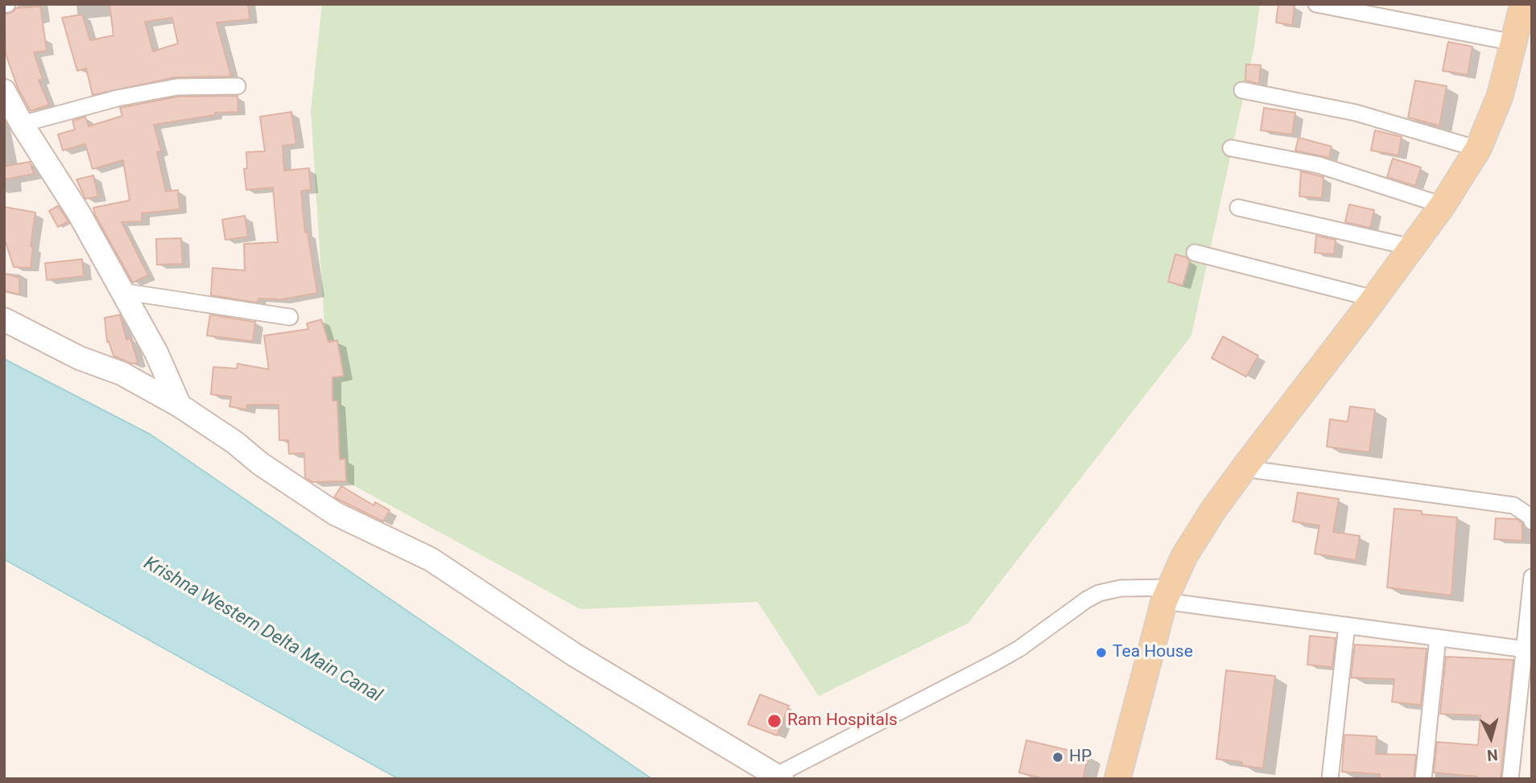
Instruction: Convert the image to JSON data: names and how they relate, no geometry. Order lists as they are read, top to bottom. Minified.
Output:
{"water":["Krishna Western Delta Main Canal"],"places":["Tea House","Ram Hospitals","HP"],"north":"bottom"}
